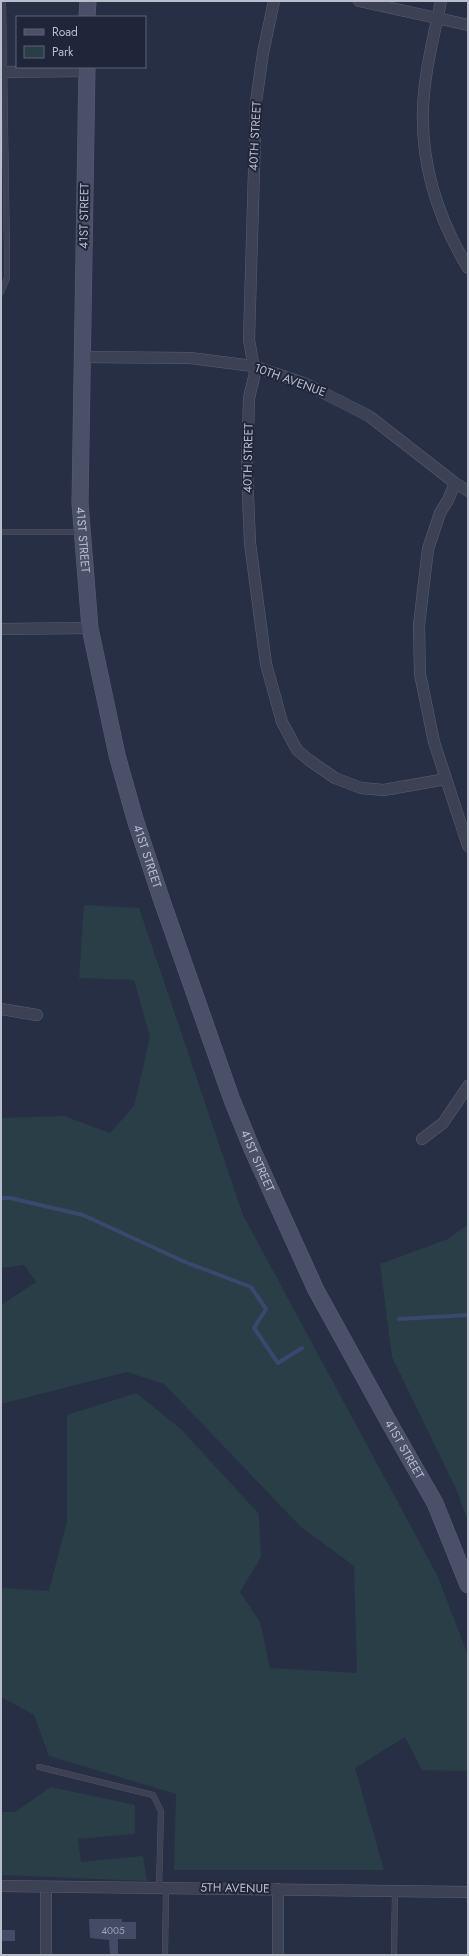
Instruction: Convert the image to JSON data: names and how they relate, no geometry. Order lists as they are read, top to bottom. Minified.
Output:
{"streets":{"street":["40TH STREET","41ST STREET","10TH AVENUE","5TH AVENUE"]},"crossings":[["40TH STREET","10TH AVENUE"],["41ST STREET","10TH AVENUE"]],"house_numbers":["4005"],"legend":["Road","Park"]}
